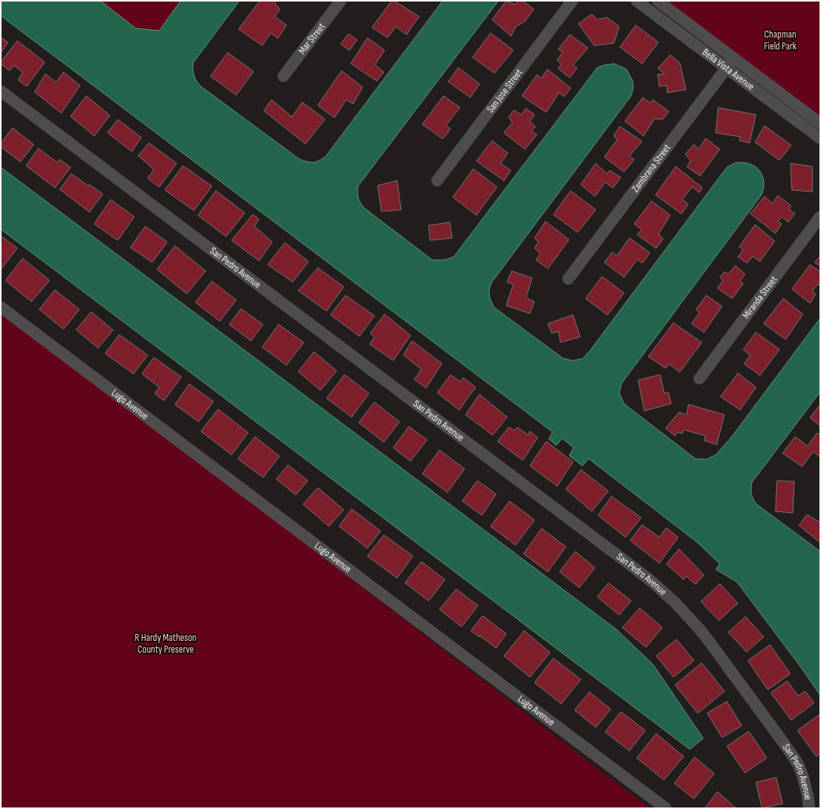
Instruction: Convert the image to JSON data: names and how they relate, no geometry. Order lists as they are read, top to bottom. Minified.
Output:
{"streets":{"street":["Mar Street","Bella Vista Avenue","San Jose Street","Zambrana Street","San Pedro Avenue","Miranda Street","Lugo Avenue"]},"crossings":[["Bella Vista Avenue","Zambrana Street"]],"parks":["Chapman Field Park","R Hardy Matheson County Preserve"]}
